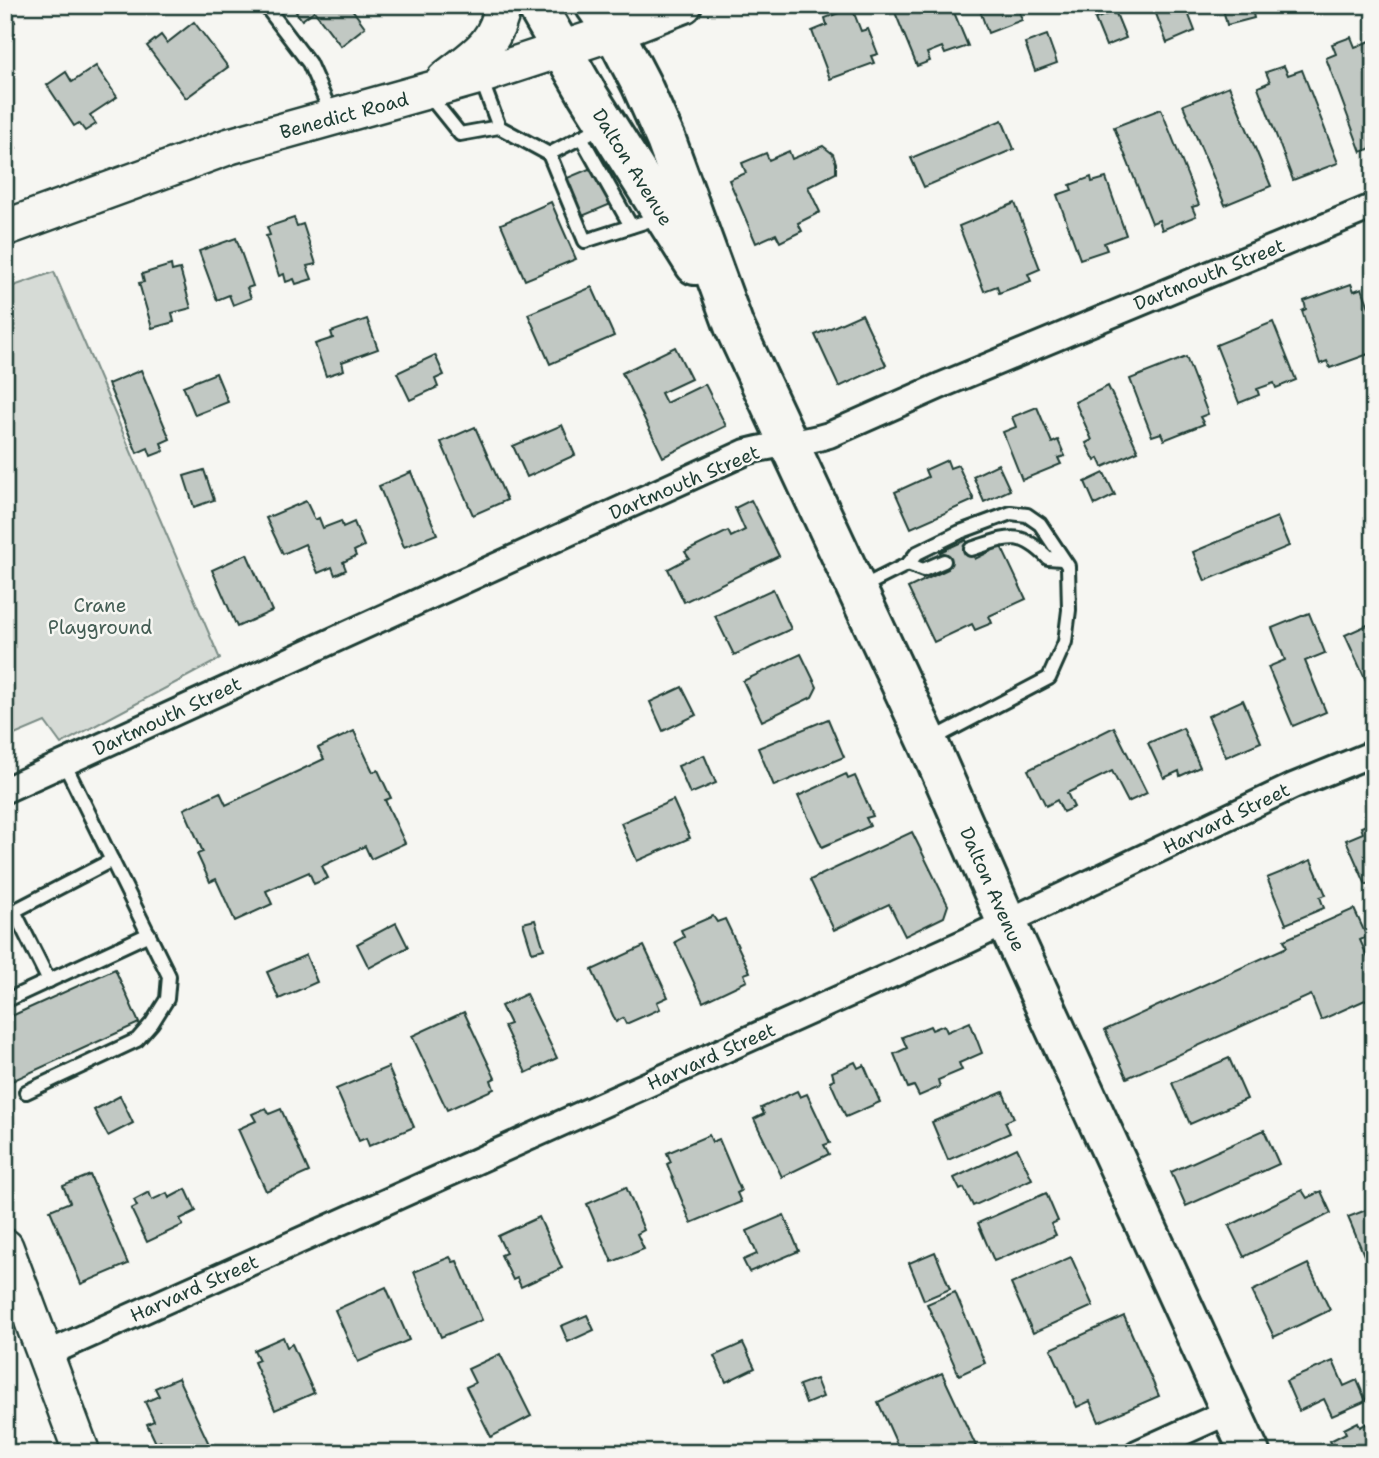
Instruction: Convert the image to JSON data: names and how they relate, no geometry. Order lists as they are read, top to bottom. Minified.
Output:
{"streets":{"main road":["Dalton Avenue"],"street":["Benedict Road","Dartmouth Street","Harvard Street"]},"crossings":[["Benedict Road","Dalton Avenue"],["Dalton Avenue","Dartmouth Street"],["Dalton Avenue","Harvard Street"]],"parks":["Crane Playground"]}
